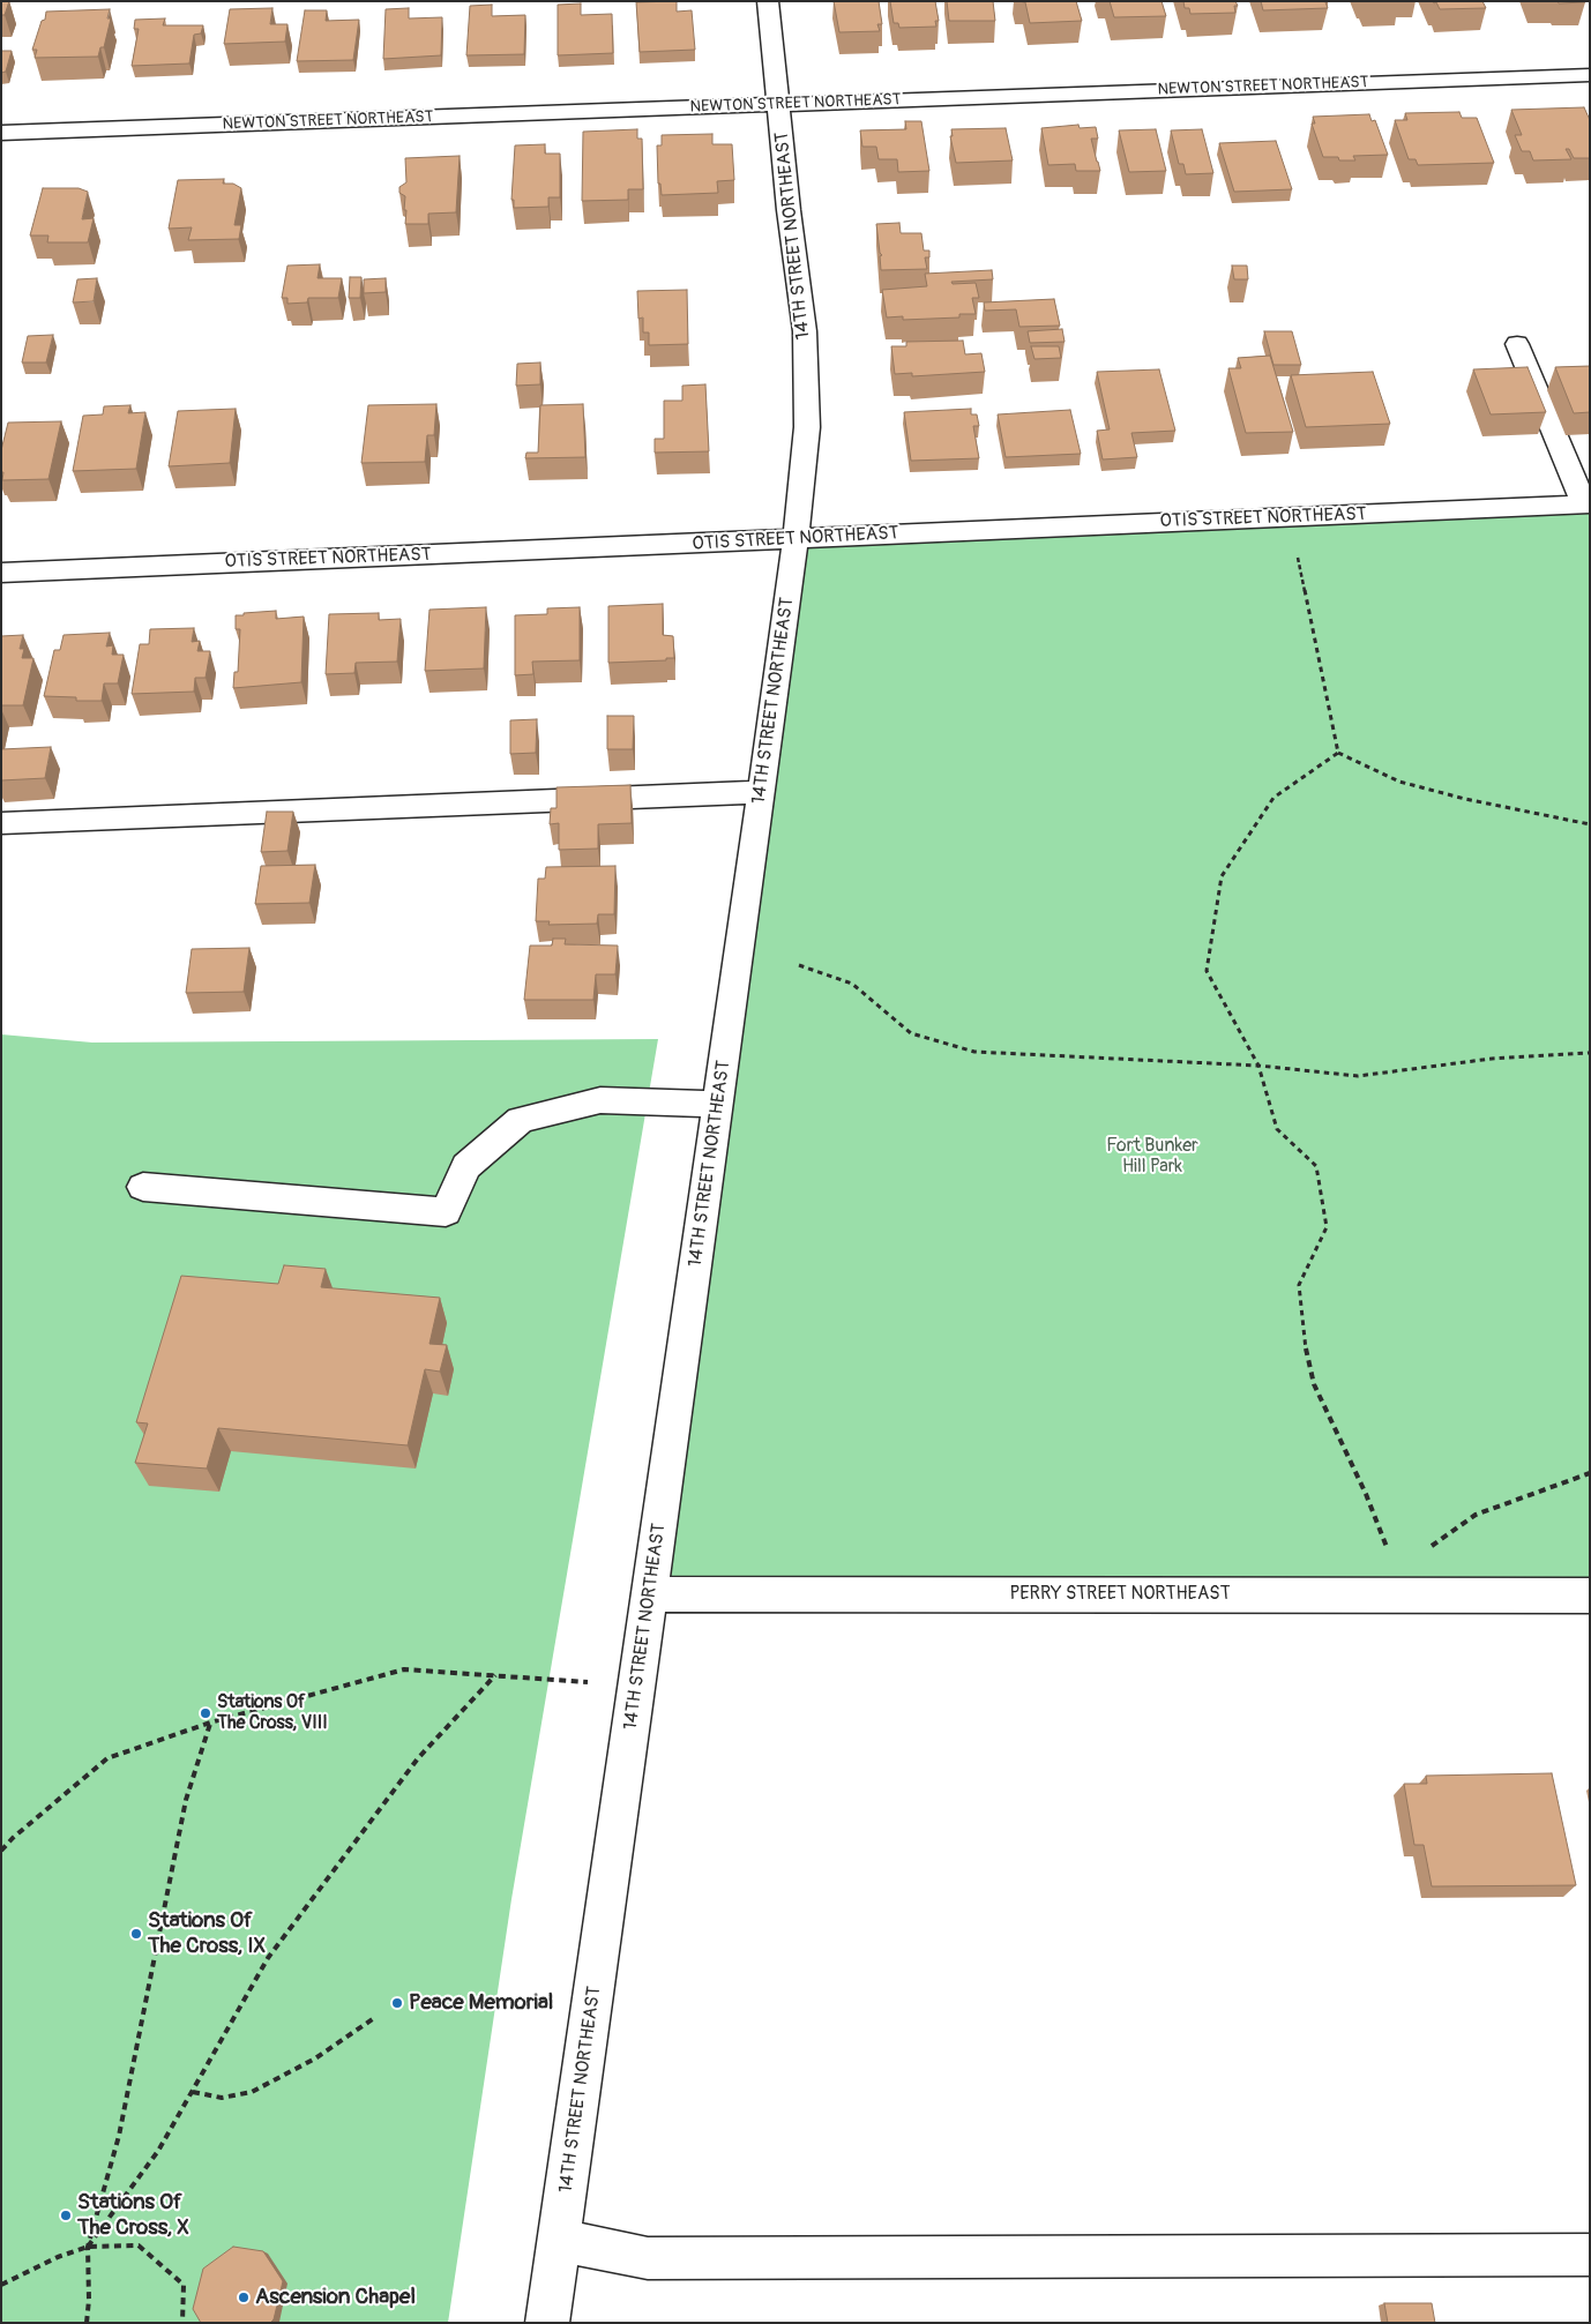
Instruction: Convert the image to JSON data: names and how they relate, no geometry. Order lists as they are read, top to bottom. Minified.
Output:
{"streets":{"street":["NEWTON STREET NORTHEAST","14TH STREET NORTHEAST","OTIS STREET NORTHEAST","PERRY STREET NORTHEAST"]},"crossings":[["NEWTON STREET NORTHEAST","14TH STREET NORTHEAST"],["14TH STREET NORTHEAST","OTIS STREET NORTHEAST"],["14TH STREET NORTHEAST","PERRY STREET NORTHEAST"]],"parks":["Fort Bunker Hill Park"],"places":["Stations Of The Cross, VIII","Stations Of The Cross, IX","Peace Memorial","Stations Of The Cross, X","Ascension Chapel"]}
